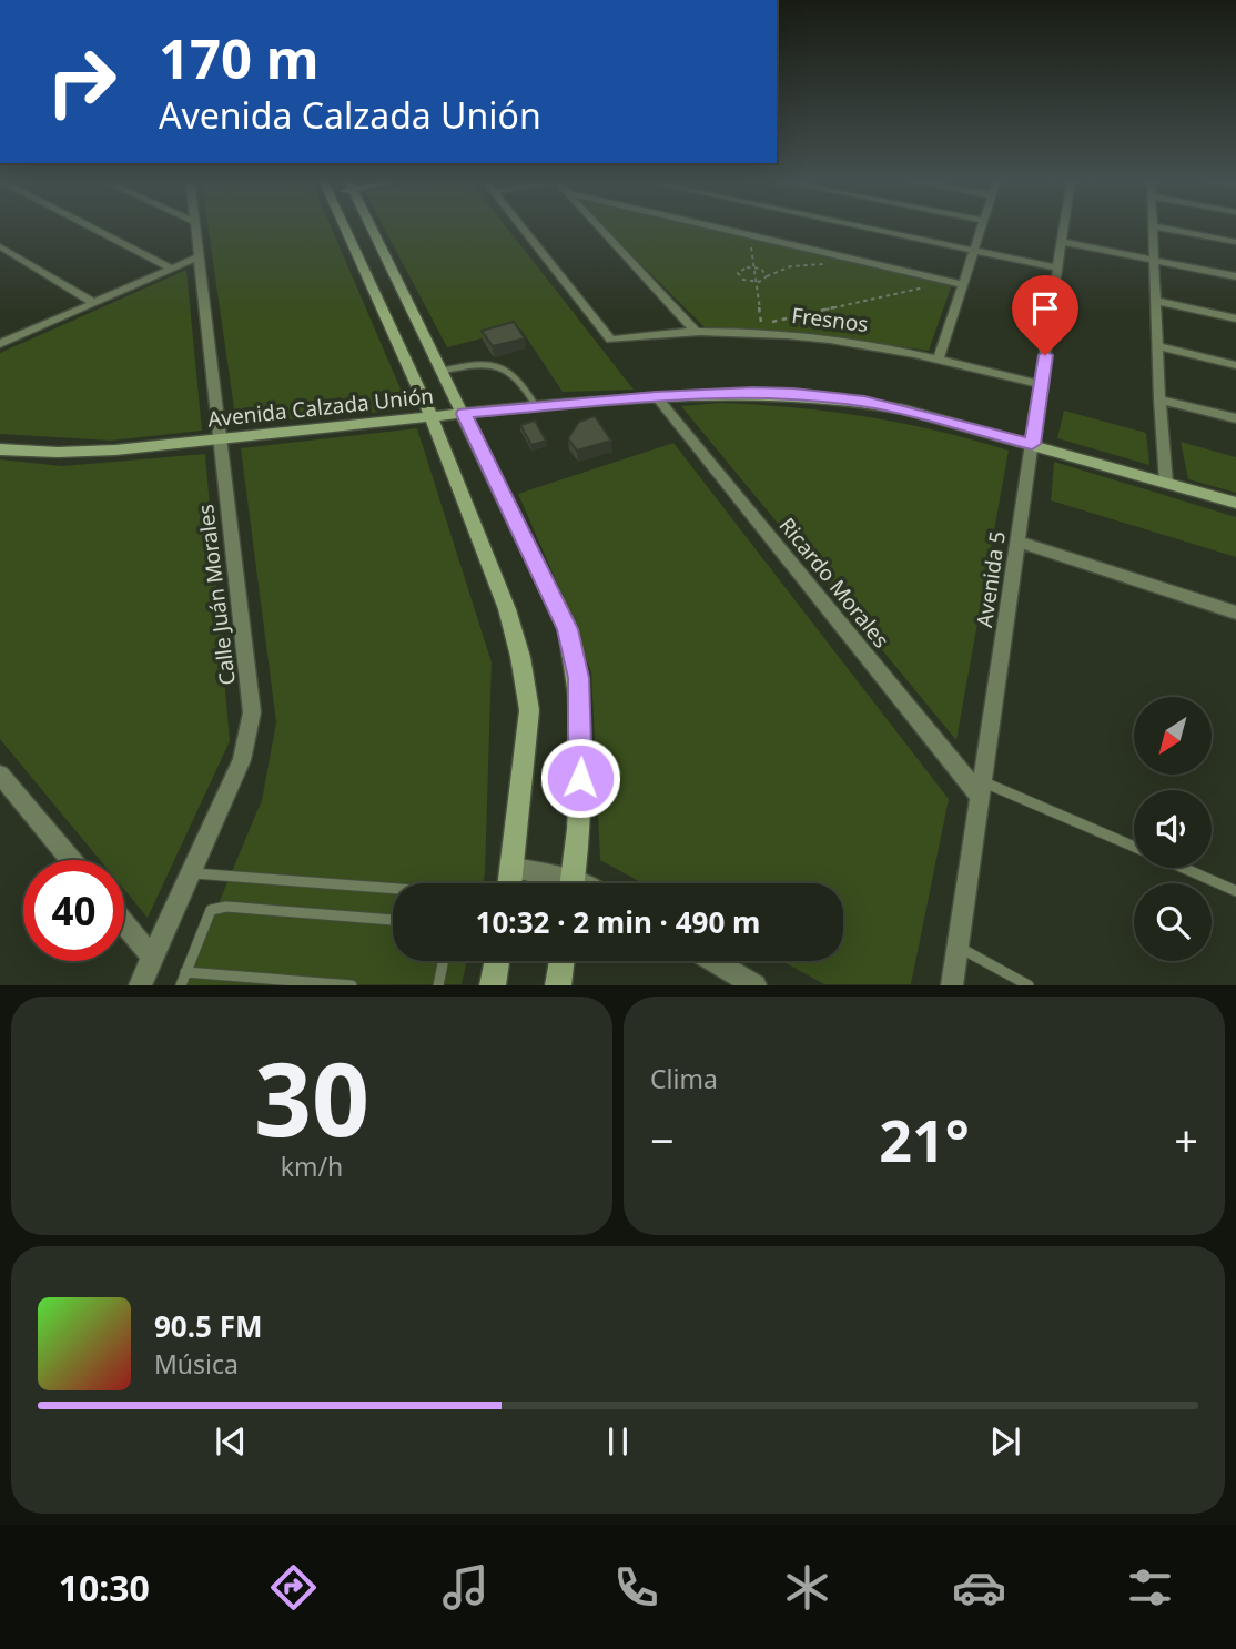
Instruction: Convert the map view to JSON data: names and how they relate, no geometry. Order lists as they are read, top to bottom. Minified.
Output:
{"streets":{"street":["Fresnos","Avenida Calzada Unión","Avenida 5","Ricardo Morales","Calle Juán Morales"]},"crossings":[["Fresnos","Avenida 5"],["Avenida Calzada Unión","Avenida 5"],["Avenida Calzada Unión","Ricardo Morales"],["Avenida Calzada Unión","Calle Juán Morales"],["Avenida 5","Ricardo Morales"]],"north":"bottom left","page":{"turn":["170 m","Avenida Calzada Unión"],"limit":"40","trip":"10:32 · 2 min · 490 m","tile":[["30","km/h"],"Clima"],"heat":["−","21°","+"],"song":["90.5 FM","Música"],"tabs":"10:30"}}
